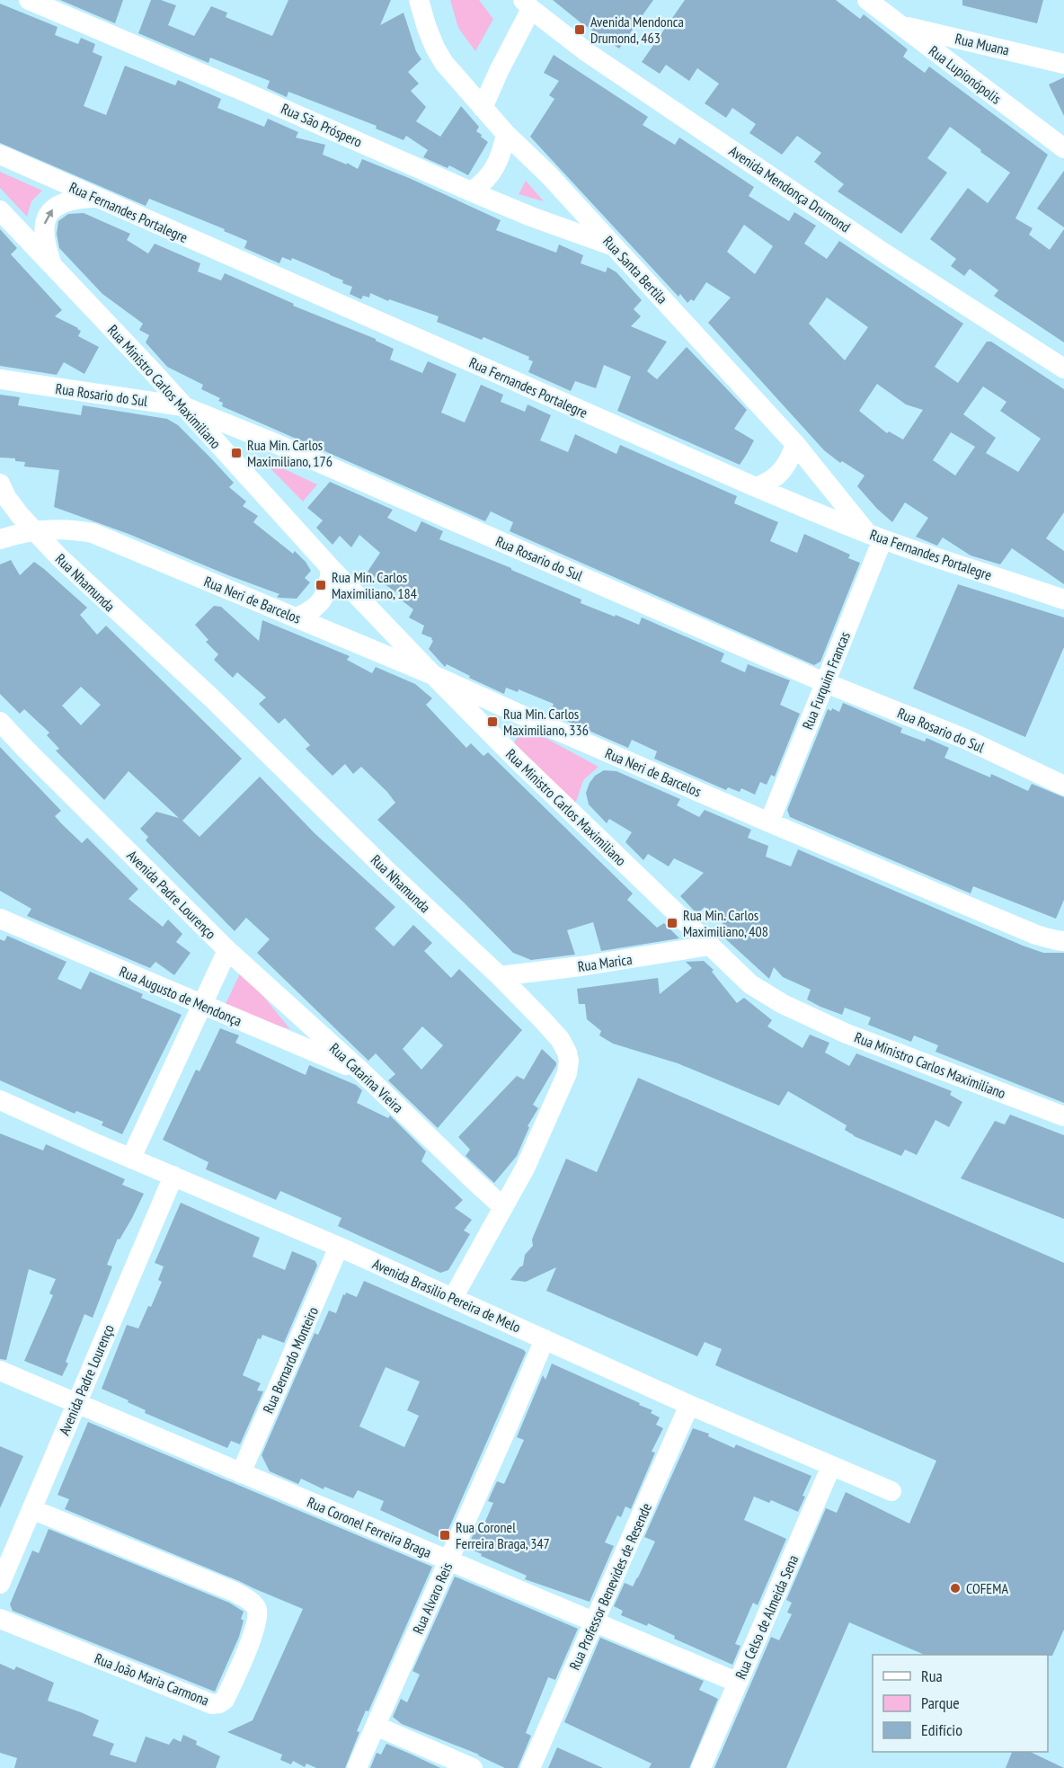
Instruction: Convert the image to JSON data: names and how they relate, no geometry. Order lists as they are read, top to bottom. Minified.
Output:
{"streets":{"street":["Rua Muana","Rua Lupionópolis","Rua São Próspero","Avenida Mendonça Drumond","Rua Fernandes Portalegre","Rua Santa Bertila","Rua Ministro Carlos Maximiliano","Rua Rosario do Sul","Rua Nhamunda","Rua Neri de Barcelos","Rua Furquim Francas","Avenida Padre Lourenço","Rua Marica","Rua Augusto de Mendonça","Rua Catarina Vieira","Avenida Brasilio Pereira de Melo","Rua Bernardo Monteiro","Rua Coronel Ferreira Braga","Rua Professor Benevides de Resende","Rua Alvaro Reis","Rua Celso de Almeida Sena","Rua João Maria Carmona"]},"crossings":[["Rua Muana","Rua Lupionópolis"],["Rua São Próspero","Rua Santa Bertila"],["Rua Fernandes Portalegre","Rua Santa Bertila"],["Rua Fernandes Portalegre","Rua Furquim Francas"],["Rua Santa Bertila","Rua Furquim Francas"],["Rua Ministro Carlos Maximiliano","Rua Rosario do Sul"],["Rua Ministro Carlos Maximiliano","Rua Neri de Barcelos"],["Rua Ministro Carlos Maximiliano","Rua Marica"],["Rua Rosario do Sul","Rua Furquim Francas"],["Rua Nhamunda","Rua Neri de Barcelos"],["Rua Nhamunda","Rua Marica"],["Rua Nhamunda","Rua Catarina Vieira"],["Rua Nhamunda","Avenida Brasilio Pereira de Melo"],["Rua Neri de Barcelos","Rua Furquim Francas"],["Avenida Padre Lourenço","Rua Augusto de Mendonça"],["Avenida Padre Lourenço","Rua Catarina Vieira"],["Avenida Padre Lourenço","Avenida Brasilio Pereira de Melo"],["Avenida Padre Lourenço","Rua Coronel Ferreira Braga"],["Avenida Padre Lourenço","Rua João Maria Carmona"],["Rua Augusto de Mendonça","Rua Catarina Vieira"],["Avenida Brasilio Pereira de Melo","Rua Bernardo Monteiro"],["Avenida Brasilio Pereira de Melo","Rua Professor Benevides de Resende"],["Avenida Brasilio Pereira de Melo","Rua Alvaro Reis"],["Avenida Brasilio Pereira de Melo","Rua Celso de Almeida Sena"],["Rua Bernardo Monteiro","Rua Coronel Ferreira Braga"],["Rua Coronel Ferreira Braga","Rua Professor Benevides de Resende"],["Rua Coronel Ferreira Braga","Rua Alvaro Reis"],["Rua Coronel Ferreira Braga","Rua Celso de Almeida Sena"]],"places":{"transit":["Avenida Mendonca Drumond, 463","Rua Min. Carlos Maximiliano, 176","Rua Min. Carlos Maximiliano, 184","Rua Min. Carlos Maximiliano, 336","Rua Min. Carlos Maximiliano, 408","Rua Coronel Ferreira Braga, 347"],"other":["COFEMA"]},"legend":["Rua","Parque","Edifício"]}
